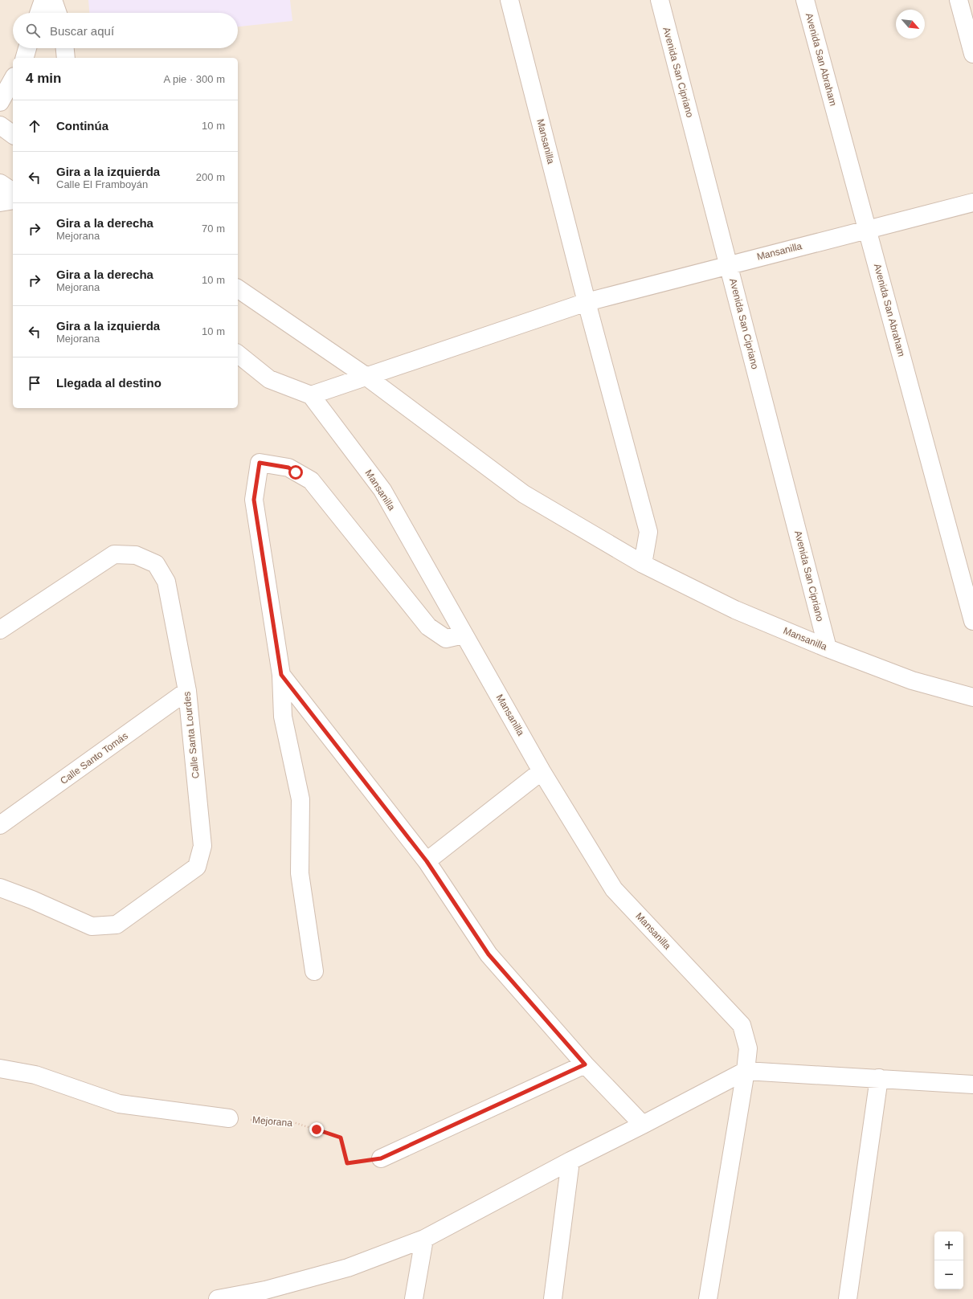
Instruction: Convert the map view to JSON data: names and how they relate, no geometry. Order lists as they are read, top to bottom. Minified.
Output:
{"streets":{"street":["Avenida San Abraham","Avenida San Cipriano","Mansanilla","Calle Santa Lourdes","Calle Santo Tomás"],"path":["Mejorana"]},"crossings":[["Avenida San Abraham","Mansanilla"],["Avenida San Cipriano","Mansanilla"],["Calle Santa Lourdes","Calle Santo Tomás"]],"north":"bottom right","page":{"search":"Buscar aquí","heading":["4 min","A pie · 300 m"],"list":[["Continúa","10 m"],["Gira a la izquierda","Calle El Framboyán","200 m"],["Gira a la derecha","Mejorana","70 m"],["Gira a la derecha","Mejorana","10 m"],["Gira a la izquierda","Mejorana","10 m"],"Llegada al destino"],"map_buttons":["+","−"]}}
